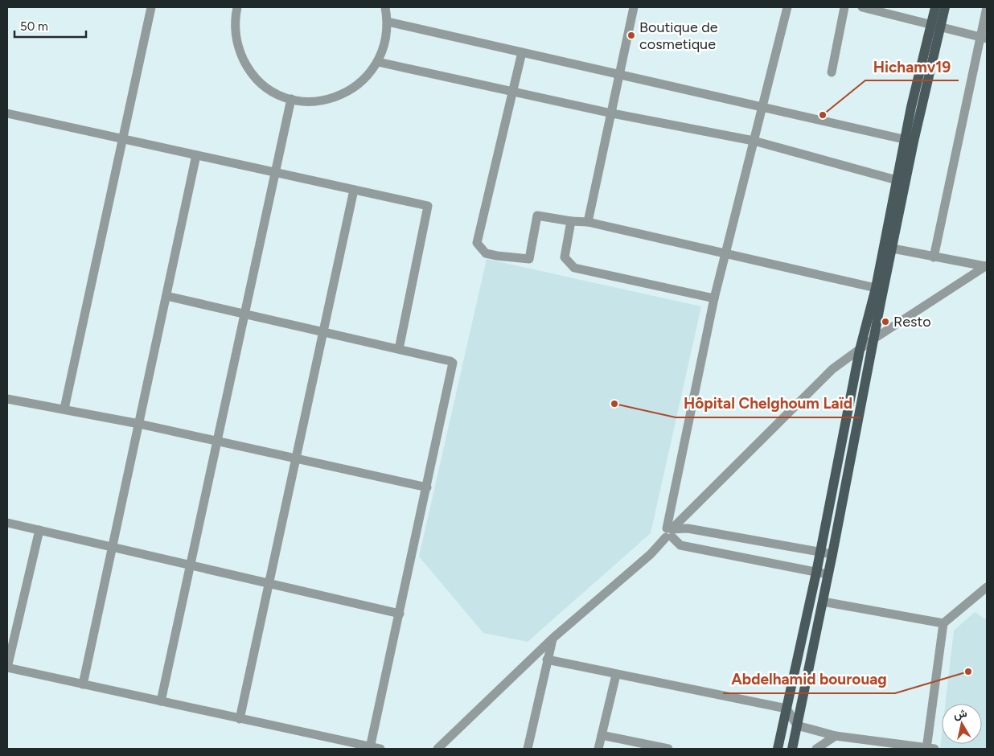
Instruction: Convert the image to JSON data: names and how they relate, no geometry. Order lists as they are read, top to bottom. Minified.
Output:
{"places":["Boutique de cosmetique","Hichamv19","Resto","Hôpital Chelghoum Laïd","Abdelhamid bourouag"],"scale_bar":"50 m","north":"top"}
